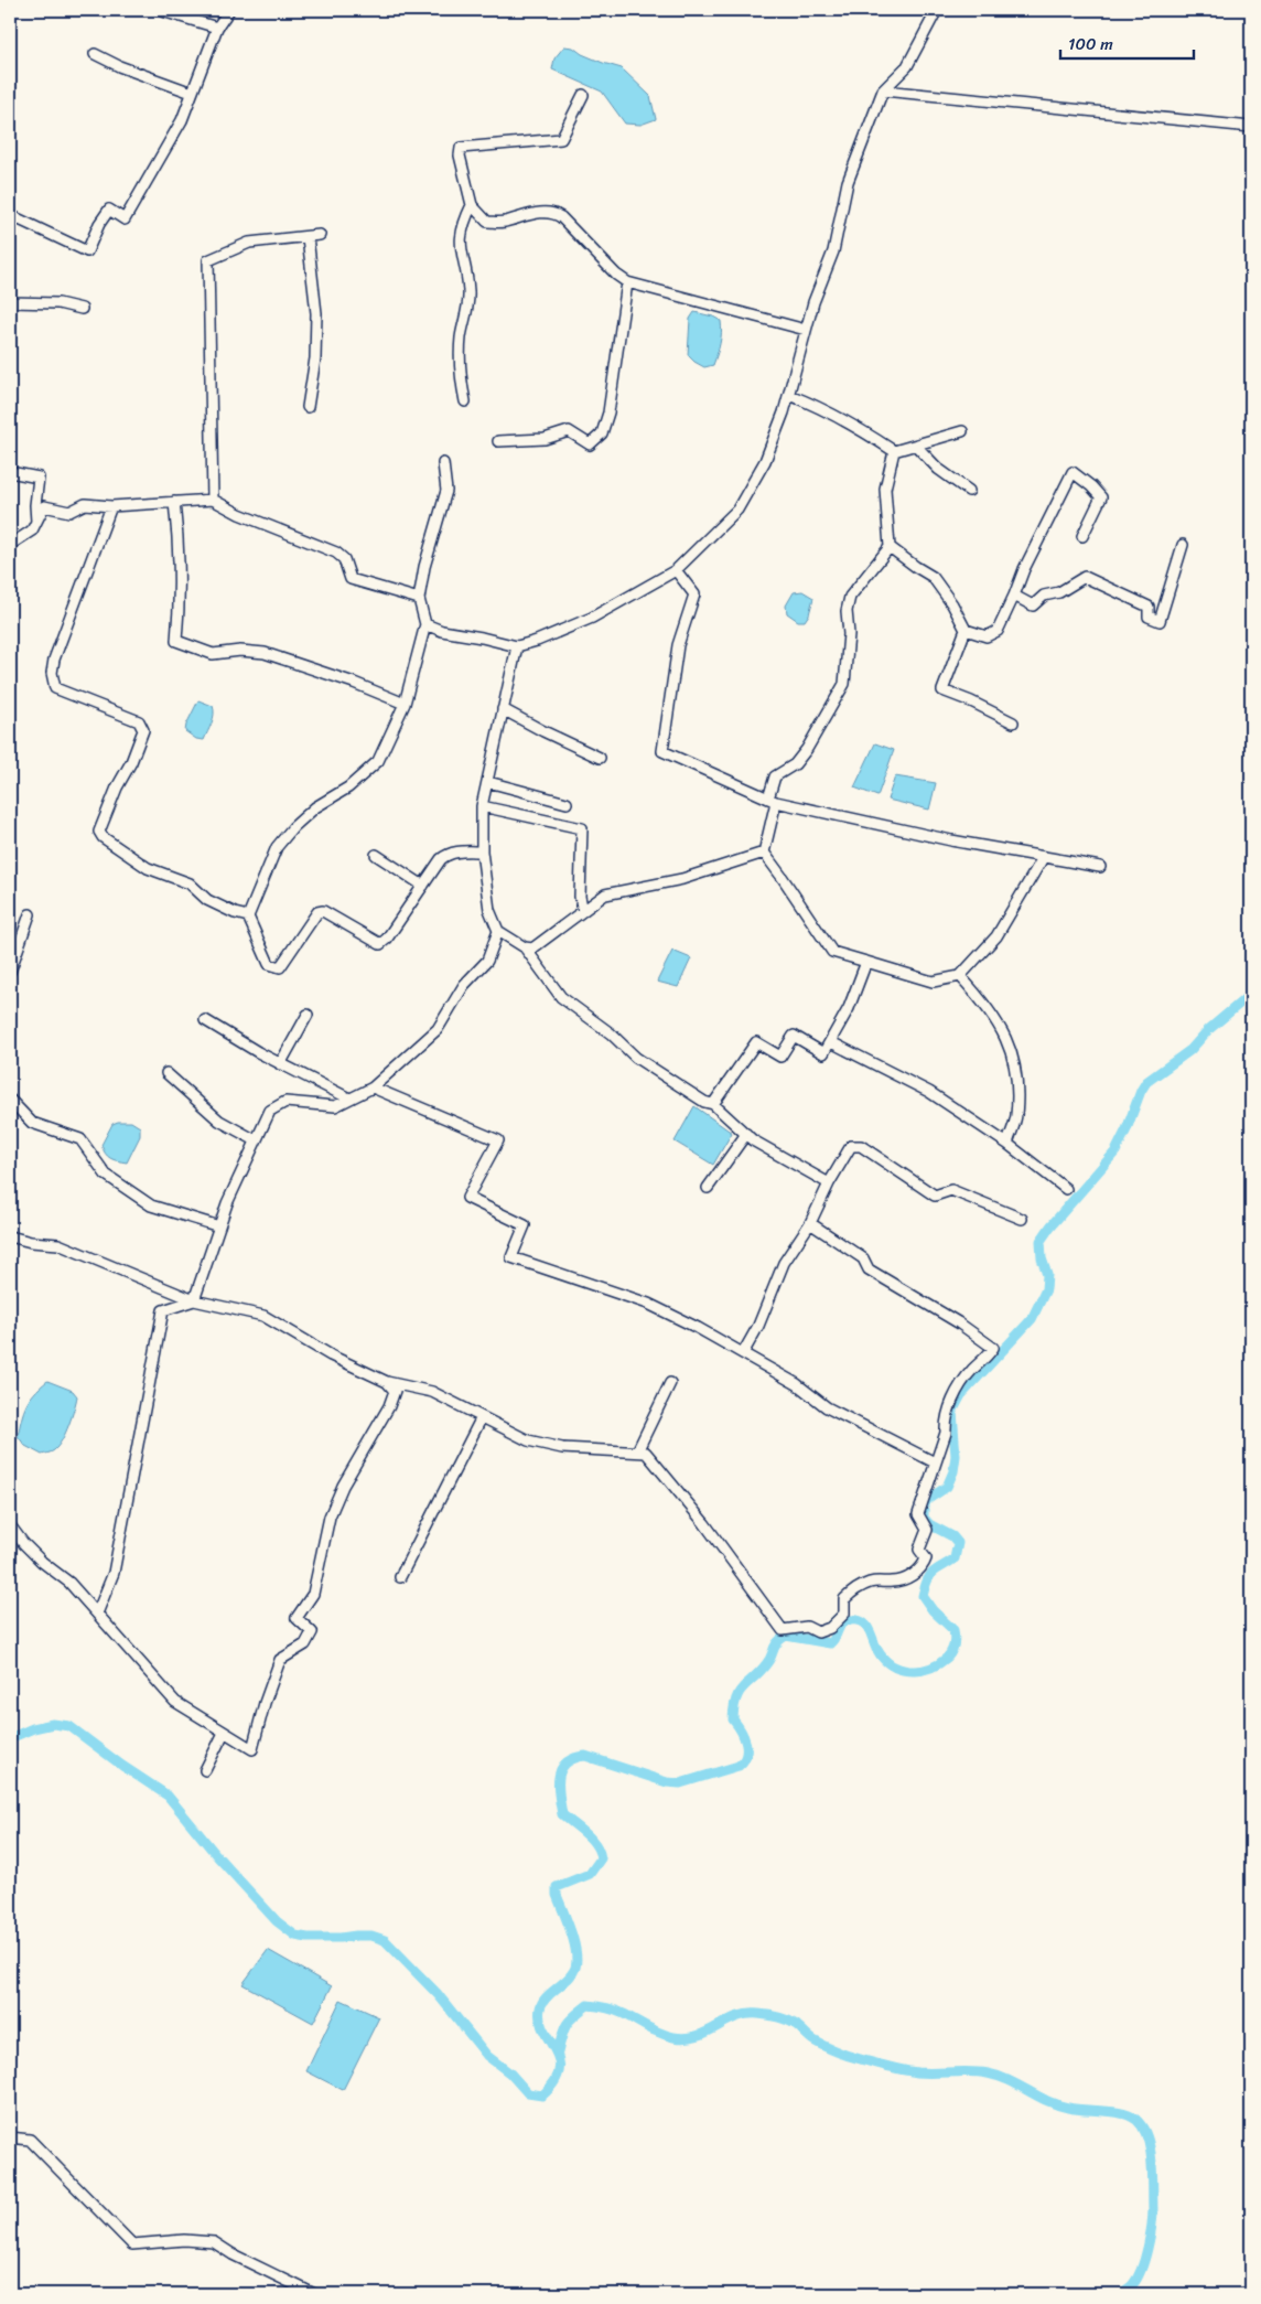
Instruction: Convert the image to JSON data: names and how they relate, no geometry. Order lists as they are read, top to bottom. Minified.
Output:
{"scale_bar":"100 m"}
